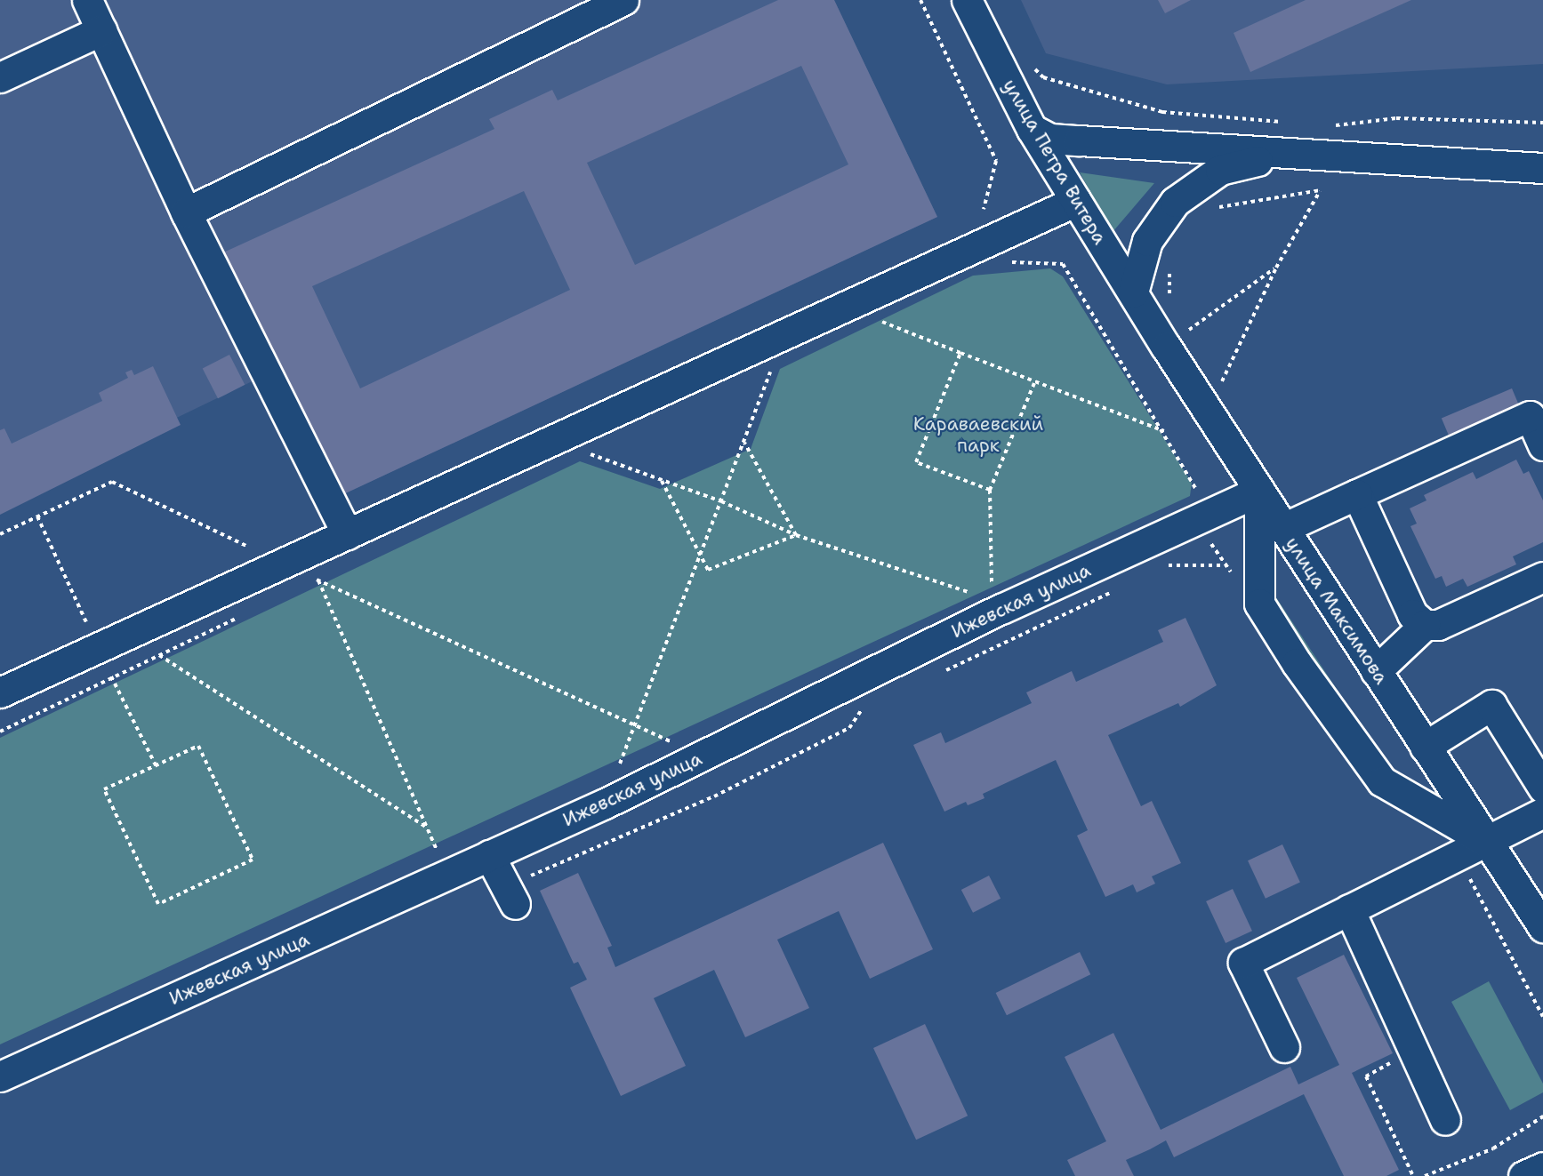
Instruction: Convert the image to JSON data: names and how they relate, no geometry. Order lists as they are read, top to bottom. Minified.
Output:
{"streets":{"street":["улица Петра Витера","Ижевская улица","улица Максимова"]},"crossings":[["улица Петра Витера","улица Максимова"],["Ижевская улица","улица Максимова"]],"parks":["Караваевский парк"]}
